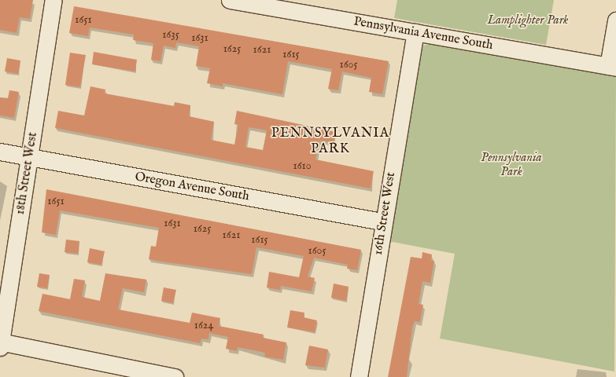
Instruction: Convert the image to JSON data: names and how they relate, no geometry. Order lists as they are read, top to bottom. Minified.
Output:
{"streets":{"street":["Pennsylvania Avenue South","18th Street West","Oregon Avenue South","16th Street West"]},"crossings":[["Pennsylvania Avenue South","16th Street West"],["18th Street West","Oregon Avenue South"],["Oregon Avenue South","16th Street West"]],"districts":["PENNSYLVANIA PARK"],"parks":["Lamplighter Park","Pennsylvania Park"],"house_numbers":["1651","1635","1631","1625","1621","1615","1605","1610","1651","1631","1625","1621","1615","1605","1624"]}
